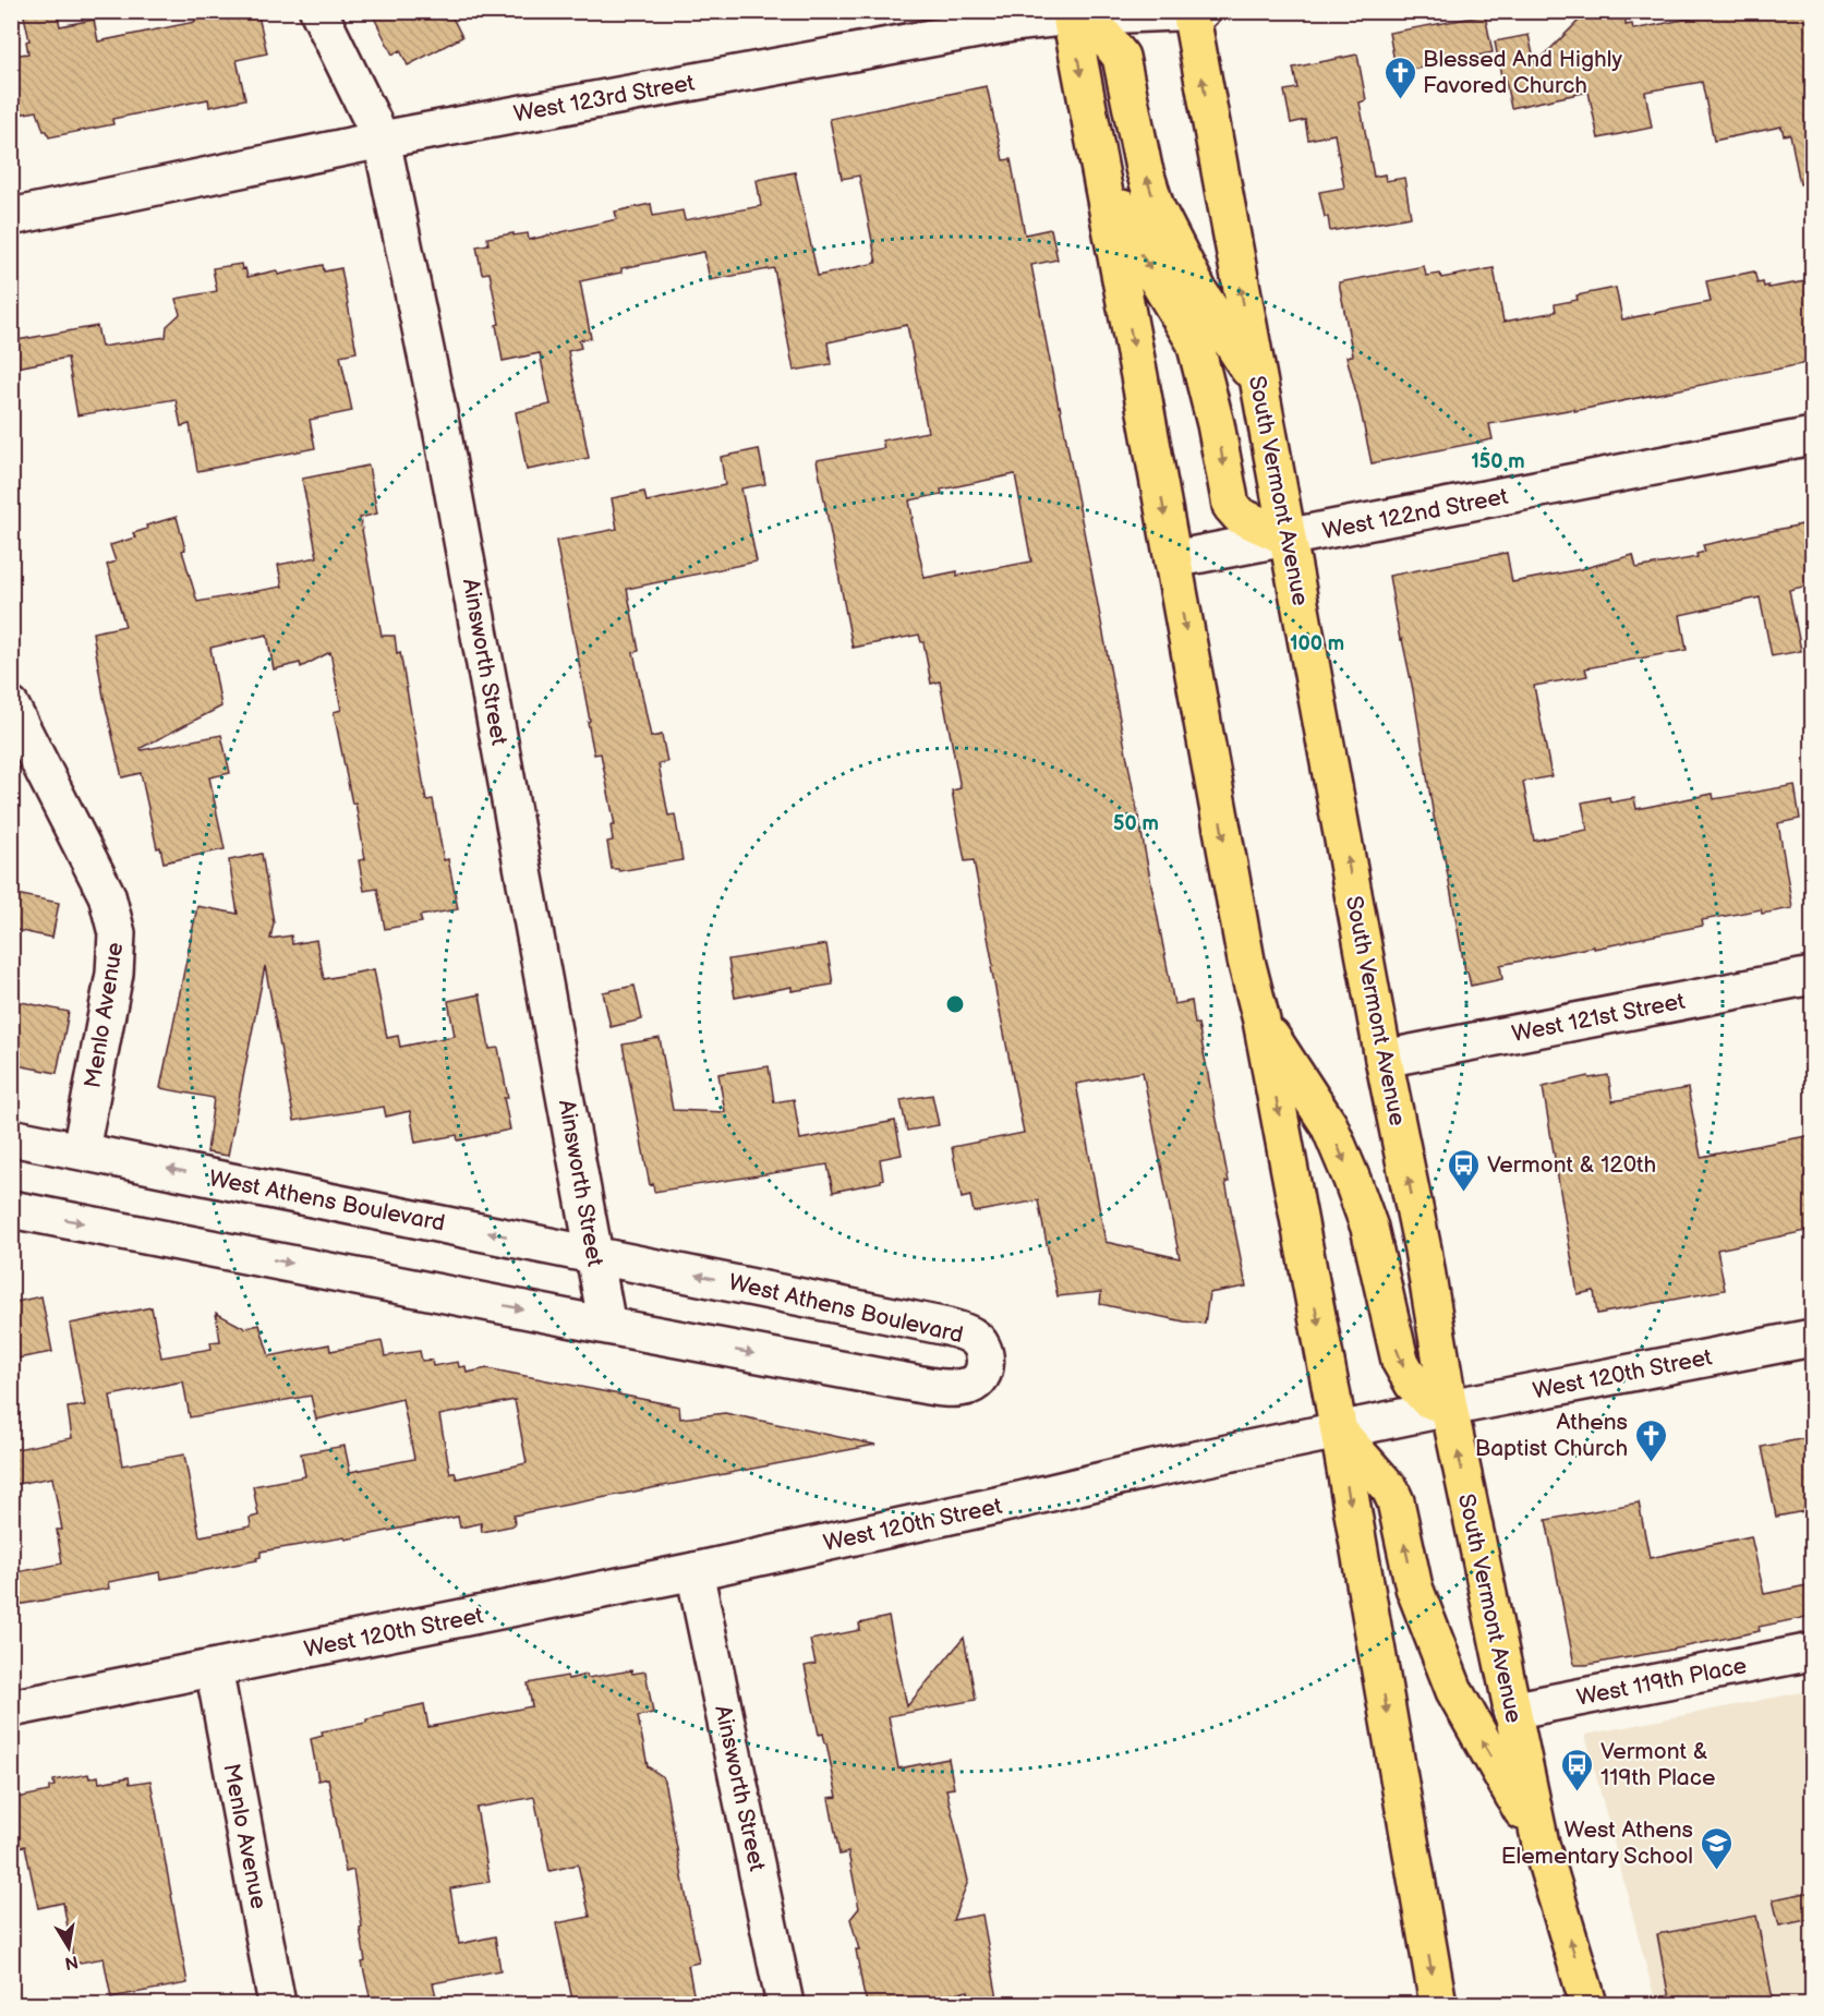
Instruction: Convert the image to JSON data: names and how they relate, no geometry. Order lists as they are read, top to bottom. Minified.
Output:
{"streets":{"main road":["South Vermont Avenue"],"street":["West 123rd Street","West 122nd Street","Ainsworth Street","Menlo Avenue","West 121st Street","West Athens Boulevard","West 120th Street","West 119th Place"]},"crossings":[["West 123rd Street","South Vermont Avenue"],["West 123rd Street","Ainsworth Street"],["South Vermont Avenue","West 122nd Street"],["South Vermont Avenue","West 121st Street"],["South Vermont Avenue","West 120th Street"],["South Vermont Avenue","West 119th Place"],["Ainsworth Street","West Athens Boulevard"],["Ainsworth Street","West 120th Street"],["Menlo Avenue","West Athens Boulevard"],["Menlo Avenue","West 120th Street"]],"places":{"church":["Blessed And Highly Favored Church","Athens Baptist Church"],"bus stop":["Vermont & 120th","Vermont & 119th Place"],"school or university":["West Athens Elementary School"]},"north":"bottom","rings":["150 m","100 m","50 m"]}
